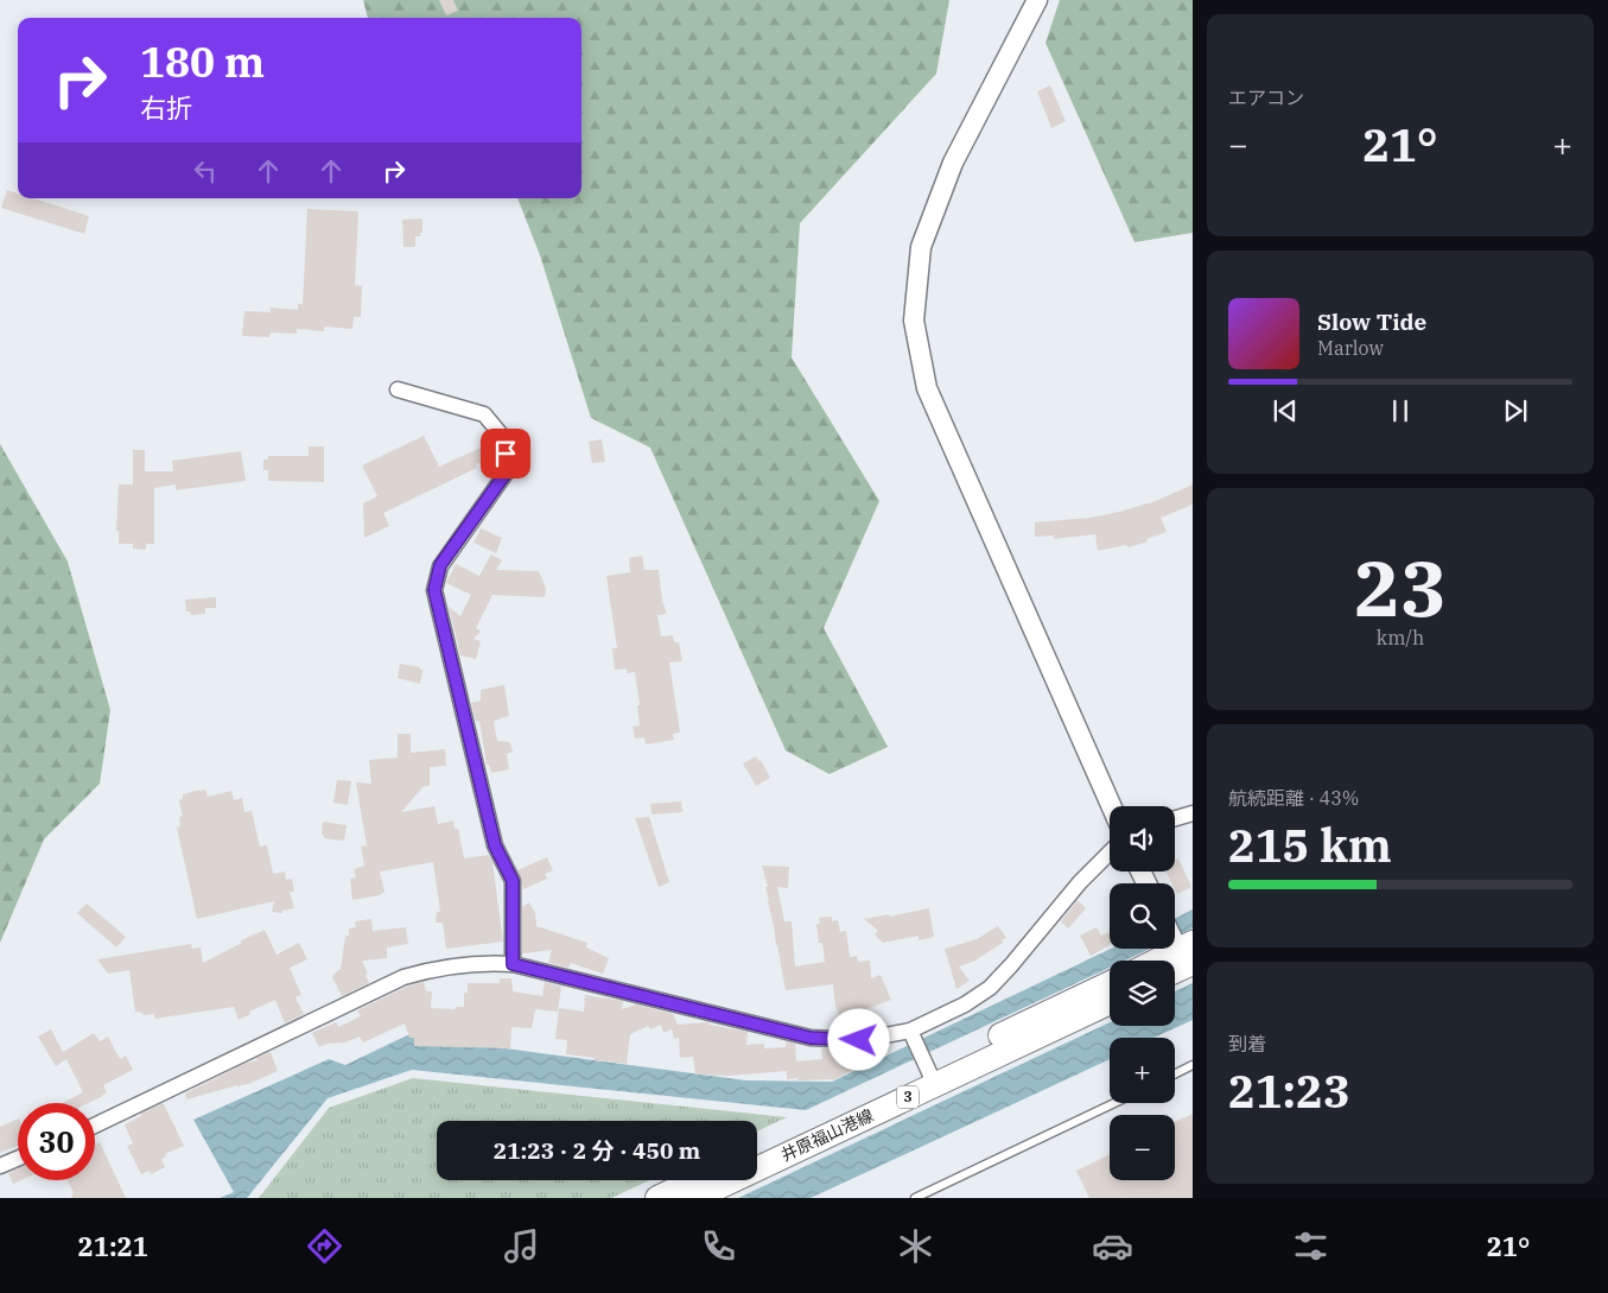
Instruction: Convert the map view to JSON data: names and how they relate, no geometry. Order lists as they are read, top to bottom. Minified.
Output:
{"streets":{"main road":["3","井原福山港線"]},"page":{"tile":["エアコン",["23","km/h"],["航続距離 · 43%","215 km"],["到着","21:23"]],"turn":["180 m","右折"],"heat":["−","21°","+"],"song":["Slow Tide","Marlow"],"map_buttons":["+","−"],"limit":"30","trip":"21:23 · 2 分 · 450 m","tabs":["21:21","21°"]}}
